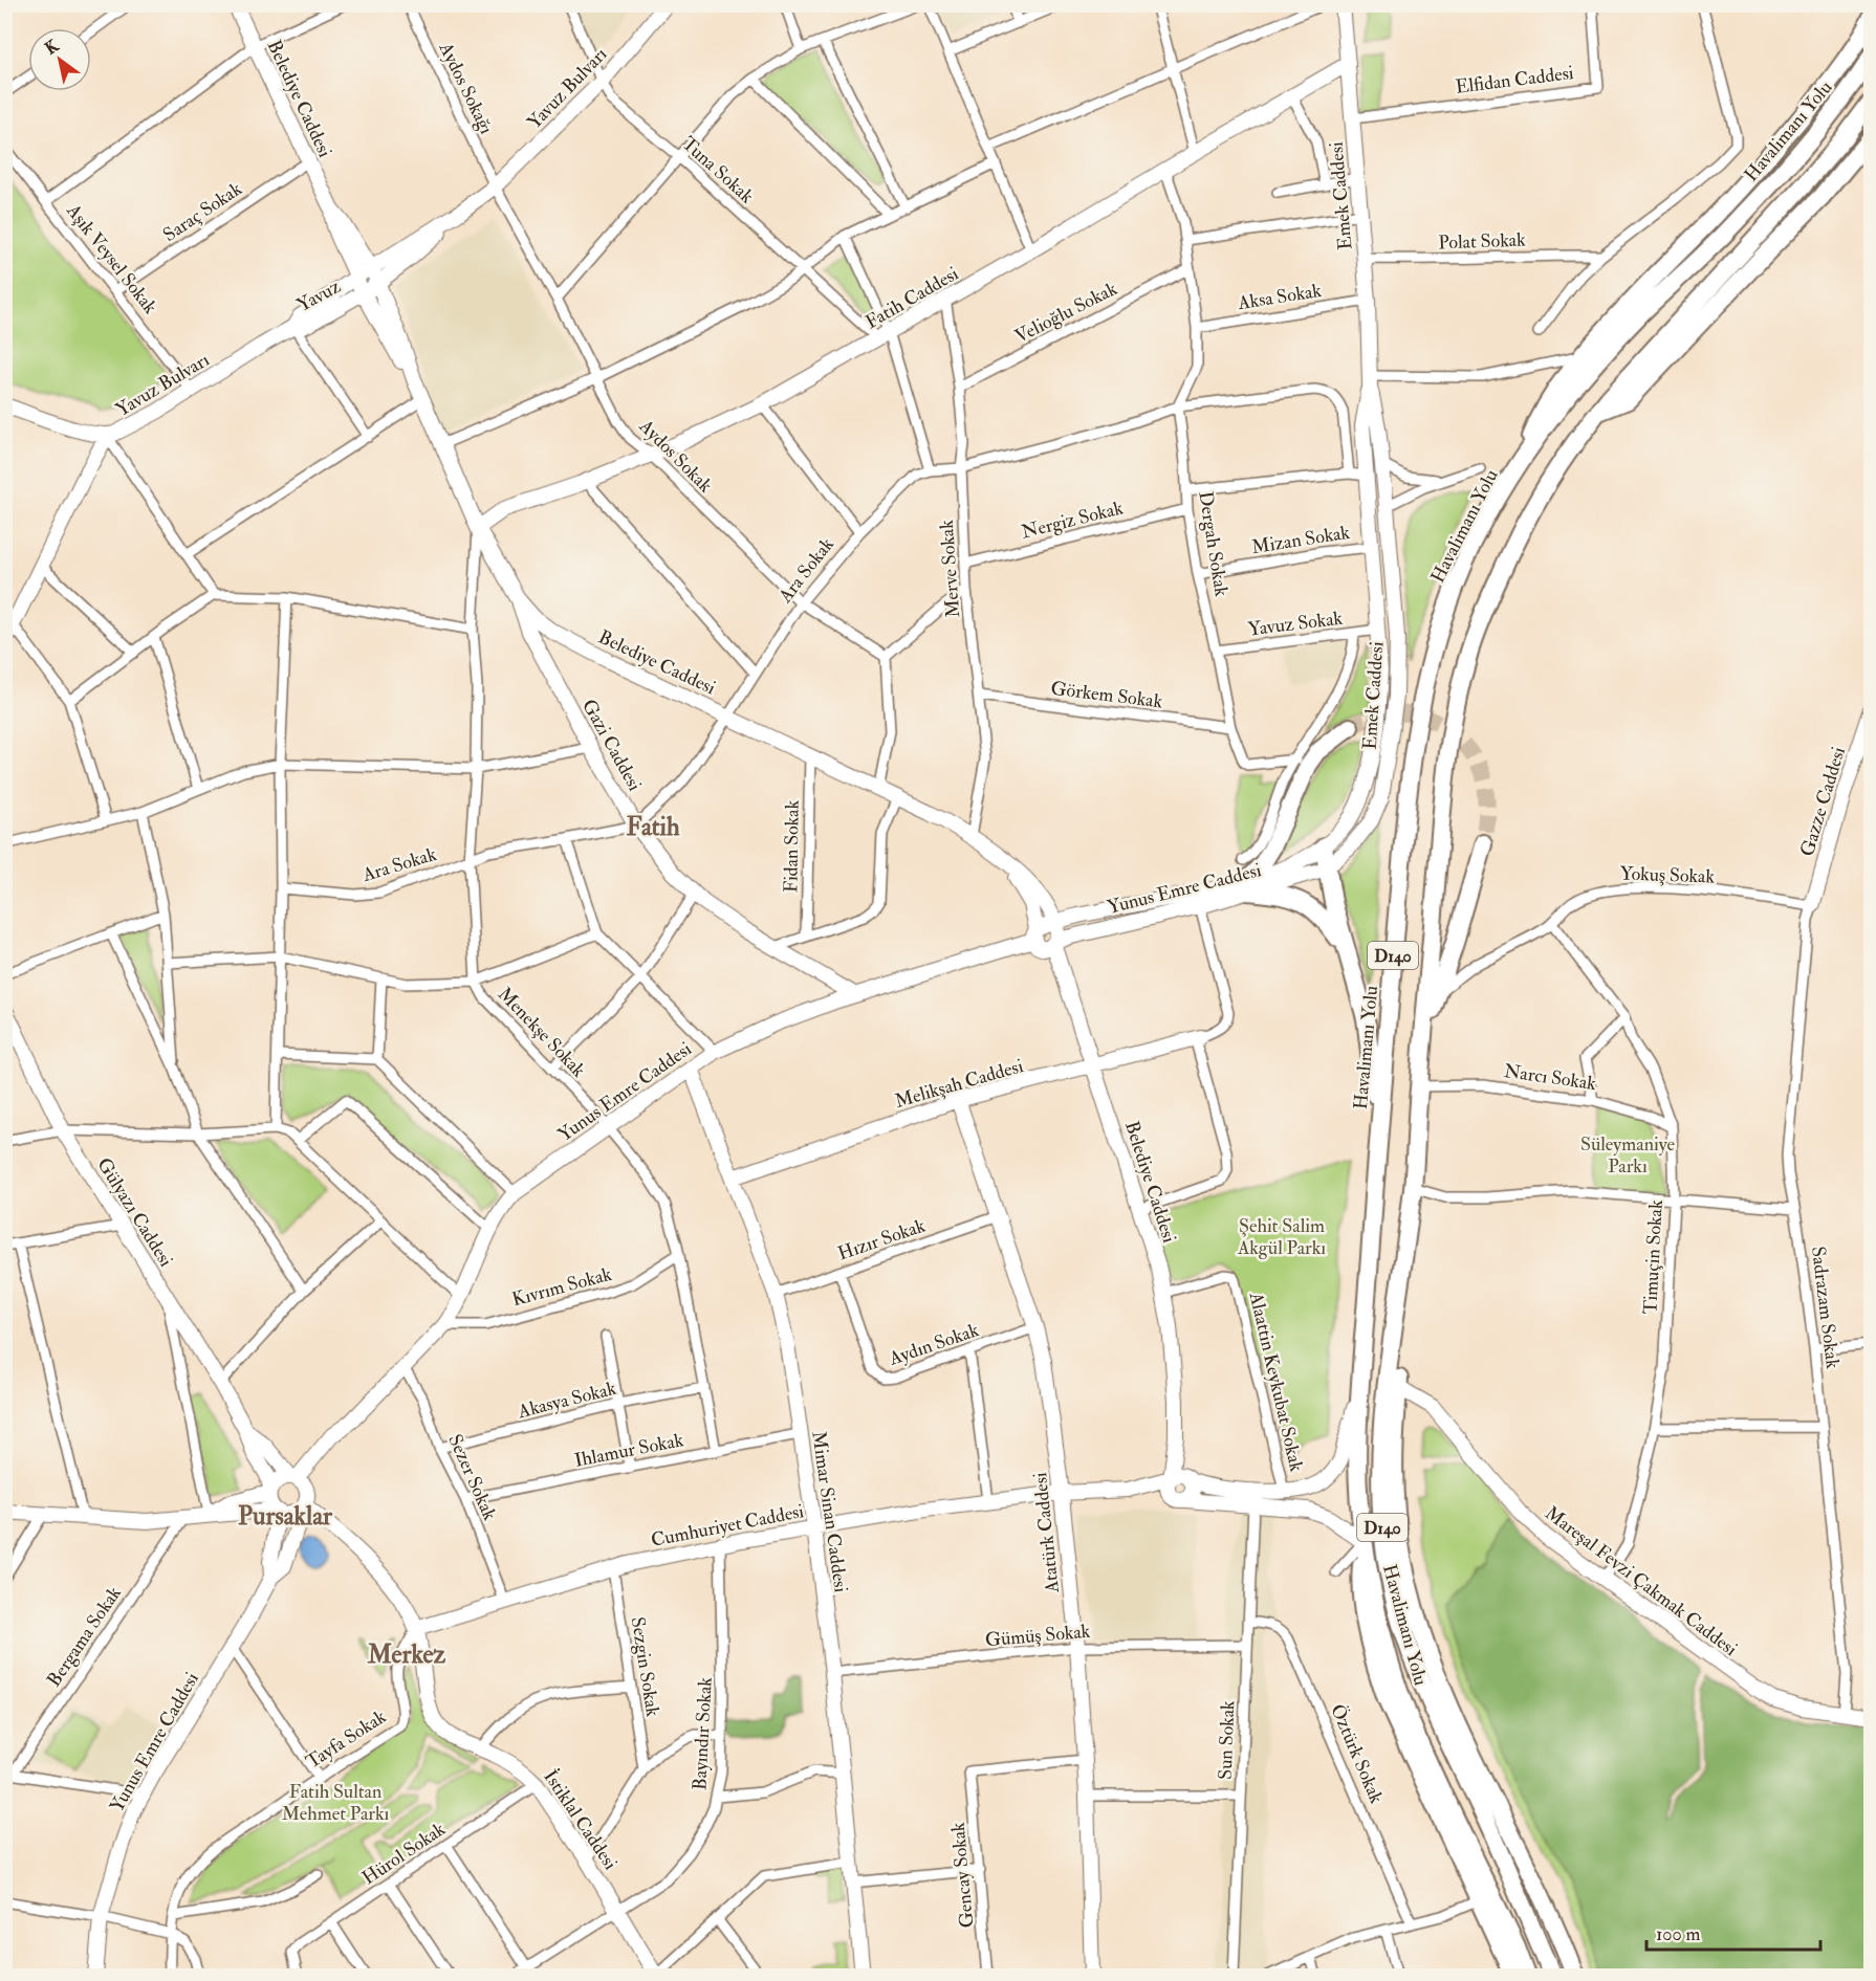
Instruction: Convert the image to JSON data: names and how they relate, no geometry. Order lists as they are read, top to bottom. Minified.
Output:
{"streets":{"highway":["Havalimanı Yolu","D140"],"street":["Elfidan Caddesi","Aydos Sokağı","Yavuz Bulvarı","Belediye Caddesi","Tuna Sokak","Emek Caddesi","Saraç Sokak","Polat Sokak","Aşık Veysel Sokak","Yavuz","Aksa Sokak","Fatih Caddesi","Velioğlu Sokak","Aydos Sokak","Nergiz Sokak","Mizan Sokak","Dergah Sokak","Merve Sokak","Ara Sokak","Yavuz Sokak","Görkem Sokak","Gazi Caddesi","Gazze Caddesi","Fidan Sokak","Yokuş Sokak","Yunus Emre Caddesi","Menekşe Sokak","Narcı Sokak","Melikşah Caddesi","Gülyazı Caddesi","Hızır Sokak","Timuçin Sokak","Kıvrım Sokak","Sadrazam Sokak","Aydın Sokak","Alaattin Keykubat Sokak","Akasya Sokak","Ihlamur Sokak","Sezer Sokak","Mimar Sinan Caddesi","Cumhuriyet Caddesi","Atatürk Caddesi","Mareşal Fevzi Çakmak Caddesi","Gümüş Sokak","Bergama Sokak","Sezgin Sokak","Bayındır Sokak","Tayfa Sokak","Sun Sokak","Öztürk Sokak","İstiklal Caddesi","Hürol Sokak","Gencay Sokak"]},"crossings":[["Elfidan Caddesi","Emek Caddesi"],["Aydos Sokağı","Yavuz Bulvarı"],["Aydos Sokağı","Aydos Sokak"],["Yavuz Bulvarı","Belediye Caddesi"],["Yavuz Bulvarı","Tuna Sokak"],["Yavuz Bulvarı","Aşık Veysel Sokak"],["Yavuz Bulvarı","Yavuz"],["Yavuz Bulvarı","Aydos Sokak"],["Belediye Caddesi","Saraç Sokak"],["Belediye Caddesi","Yavuz"],["Belediye Caddesi","Fatih Caddesi"],["Belediye Caddesi","Merve Sokak"],["Belediye Caddesi","Ara Sokak"],["Belediye Caddesi","Gazi Caddesi"],["Belediye Caddesi","Fidan Sokak"],["Belediye Caddesi","Yunus Emre Caddesi"],["Belediye Caddesi","Menekşe Sokak"],["Belediye Caddesi","Melikşah Caddesi"],["Belediye Caddesi","Alaattin Keykubat Sokak"],["Tuna Sokak","Fatih Caddesi"],["Emek Caddesi","Polat Sokak"],["Emek Caddesi","Aksa Sokak"],["Emek Caddesi","Fatih Caddesi"],["Emek Caddesi","Yunus Emre Caddesi"],["Saraç Sokak","Aşık Veysel Sokak"],["Fatih Caddesi","Aydos Sokak"],["Fatih Caddesi","Merve Sokak"],["Fatih Caddesi","Menekşe Sokak"],["Velioğlu Sokak","Merve Sokak"],["Aydos Sokak","Ara Sokak"],["Nergiz Sokak","Dergah Sokak"],["Nergiz Sokak","Merve Sokak"],["Mizan Sokak","Dergah Sokak"],["Dergah Sokak","Ara Sokak"],["Dergah Sokak","Yavuz Sokak"],["Dergah Sokak","Görkem Sokak"],["Merve Sokak","Ara Sokak"],["Merve Sokak","Görkem Sokak"],["Ara Sokak","Gazi Caddesi"],["Ara Sokak","Menekşe Sokak"],["Gazi Caddesi","Yunus Emre Caddesi"],["Gazze Caddesi","Yokuş Sokak"],["Gazze Caddesi","Sadrazam Sokak"],["Yokuş Sokak","Timuçin Sokak"],["Yokuş Sokak","Sadrazam Sokak"],["Yunus Emre Caddesi","Menekşe Sokak"],["Yunus Emre Caddesi","Kıvrım Sokak"],["Yunus Emre Caddesi","Sezer Sokak"],["Yunus Emre Caddesi","Mimar Sinan Caddesi"],["Yunus Emre Caddesi","İstiklal Caddesi"],["D140","Narcı Sokak"],["Menekşe Sokak","Kıvrım Sokak"],["Menekşe Sokak","Akasya Sokak"],["Menekşe Sokak","Ihlamur Sokak"],["Narcı Sokak","Timuçin Sokak"],["Melikşah Caddesi","Mimar Sinan Caddesi"],["Melikşah Caddesi","Atatürk Caddesi"],["Hızır Sokak","Aydın Sokak"],["Hızır Sokak","Mimar Sinan Caddesi"],["Hızır Sokak","Atatürk Caddesi"],["Timuçin Sokak","Mareşal Fevzi Çakmak Caddesi"],["Sadrazam Sokak","Mareşal Fevzi Çakmak Caddesi"],["Aydın Sokak","Atatürk Caddesi"],["Akasya Sokak","Sezer Sokak"],["Ihlamur Sokak","Sezer Sokak"],["Ihlamur Sokak","Mimar Sinan Caddesi"],["Sezer Sokak","Cumhuriyet Caddesi"],["Mimar Sinan Caddesi","Cumhuriyet Caddesi"],["Mimar Sinan Caddesi","Gümüş Sokak"],["Cumhuriyet Caddesi","Atatürk Caddesi"],["Cumhuriyet Caddesi","Sezgin Sokak"],["Cumhuriyet Caddesi","Bayındır Sokak"],["Cumhuriyet Caddesi","Tayfa Sokak"],["Cumhuriyet Caddesi","İstiklal Caddesi"],["Atatürk Caddesi","Gümüş Sokak"],["Atatürk Caddesi","Gencay Sokak"],["Gümüş Sokak","Sun Sokak"],["Bayındır Sokak","İstiklal Caddesi"],["Tayfa Sokak","İstiklal Caddesi"],["Sun Sokak","Öztürk Sokak"],["İstiklal Caddesi","Hürol Sokak"]],"districts":["Fatih","Pursaklar","Merkez"],"parks":["Süleymaniye Parkı","Şehit Salim Akgül Parkı","Fatih Sultan Mehmet Parkı"],"scale_bar":"100 m","north":"top left"}
